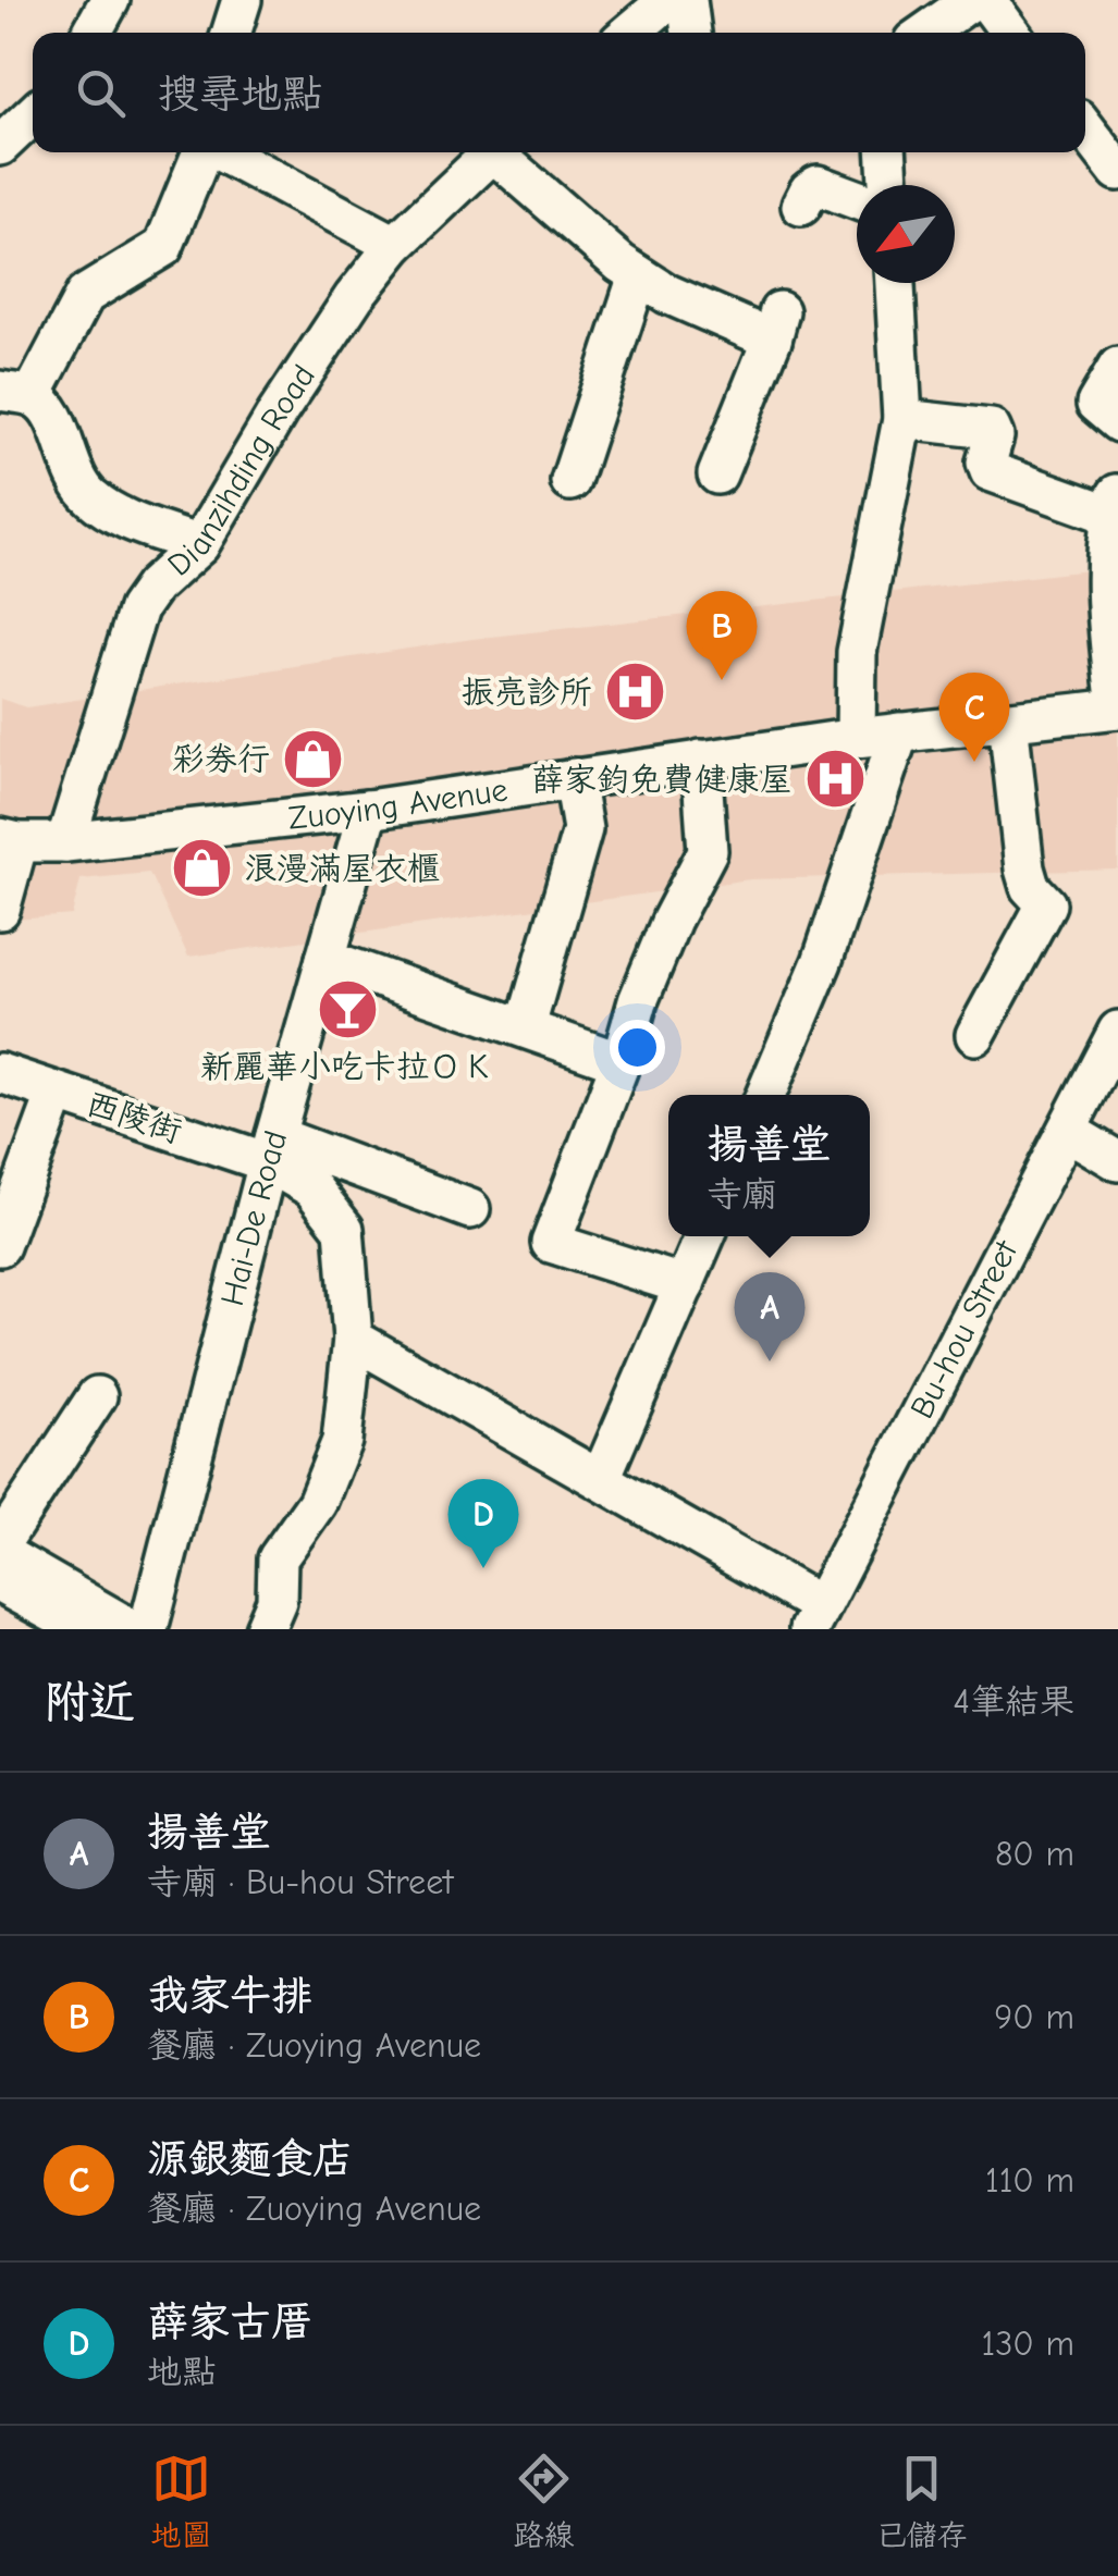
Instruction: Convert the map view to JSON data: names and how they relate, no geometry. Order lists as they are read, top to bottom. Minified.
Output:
{"streets":{"street":["Dianzihding Road","Zuoying Avenue","西陵街","Hai-De Road","Bu-hou Street"]},"crossings":[["Dianzihding Road","Zuoying Avenue"],["Zuoying Avenue","Hai-De Road"],["西陵街","Hai-De Road"]],"places":{"hospital":["振亮診所","薛家鈞免費健康屋"],"shop":["彩券行","浪漫滿屋衣櫃"],"bar":["新麗華小吃卡拉ＯＫ"]},"north":"bottom left","page":{"search":"搜尋地點","pins":["B","C","A","D"],"popup":["揚善堂","寺廟"],"heading":["附近","4筆結果"],"list":[{"mark":"A","name":"揚善堂","note":"寺廟 · Bu-hou Street","value":"80 m"},{"mark":"B","name":"我家牛排","note":"餐廳 · Zuoying Avenue","value":"90 m"},{"mark":"C","name":"源銀麵食店","note":"餐廳 · Zuoying Avenue","value":"110 m"},{"mark":"D","name":"薛家古厝","note":"地點","value":"130 m"}],"nav":["地圖","路線","已儲存"]}}
